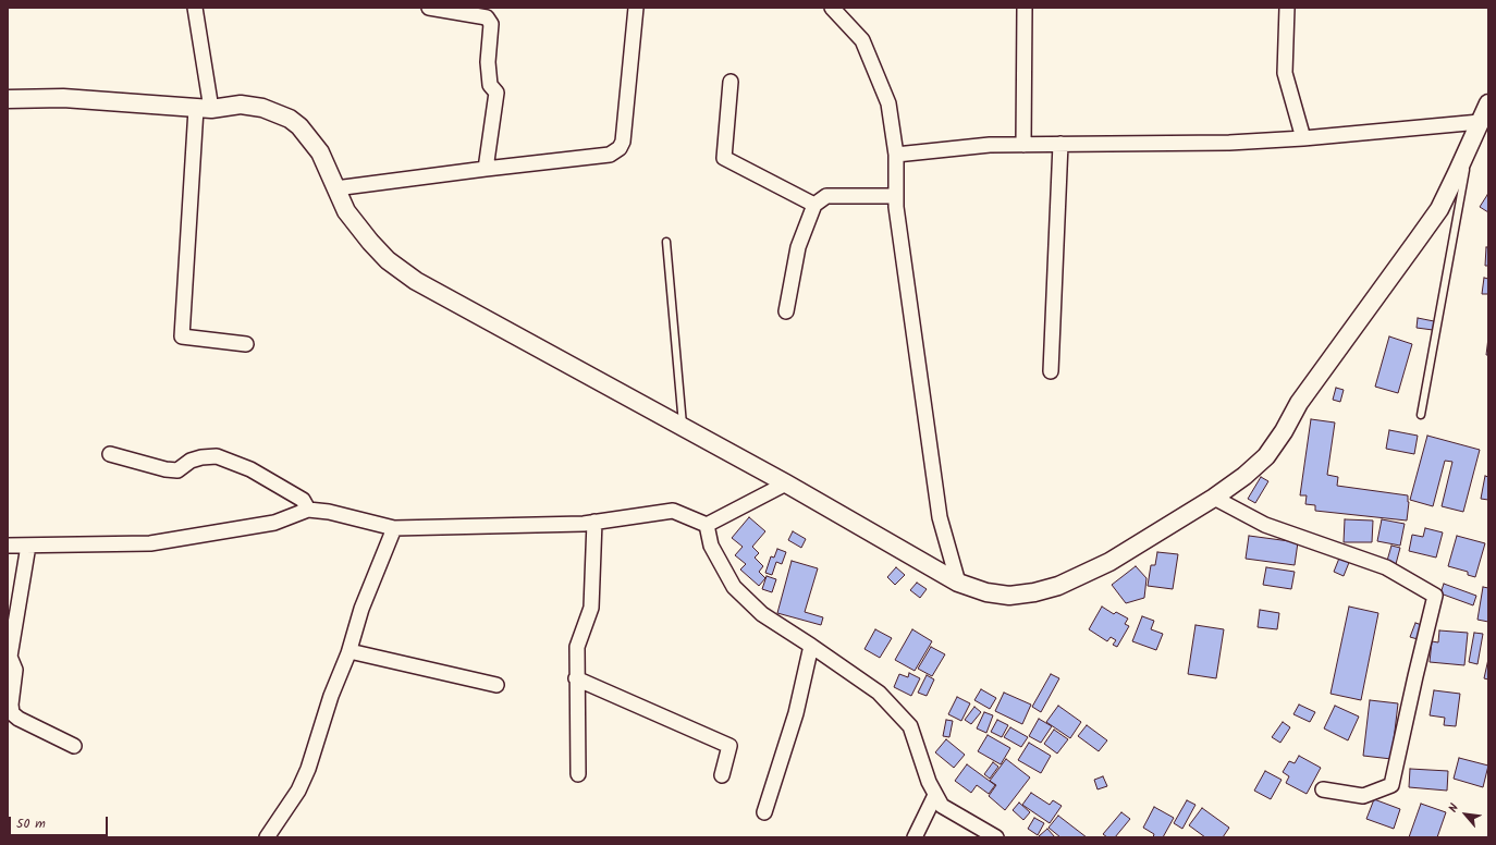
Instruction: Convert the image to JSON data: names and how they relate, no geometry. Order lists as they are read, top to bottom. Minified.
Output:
{"scale_bar":"50 m","north":"top left"}
